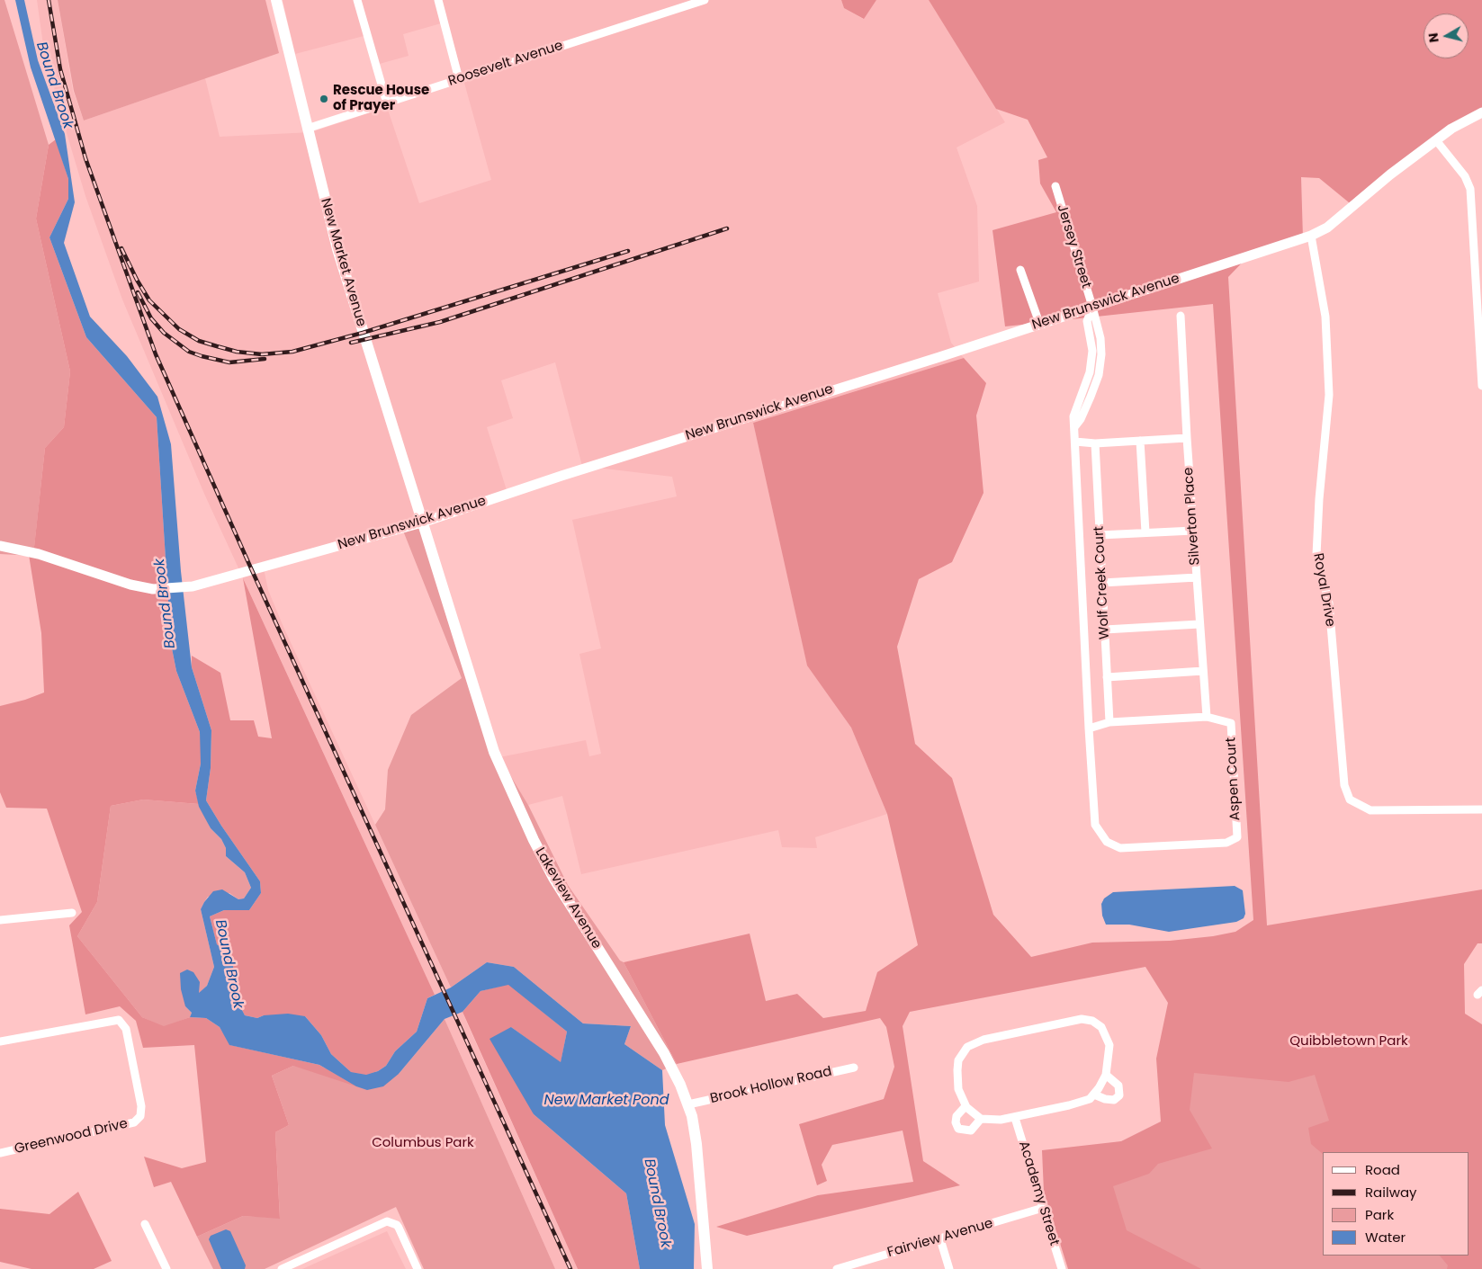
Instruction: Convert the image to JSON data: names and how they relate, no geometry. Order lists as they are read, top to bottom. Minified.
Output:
{"streets":{"main road":["New Market Avenue","Lakeview Avenue"],"street":["Roosevelt Avenue","Jersey Street","New Brunswick Avenue","Silverton Place","Wolf Creek Court","Royal Drive","Aspen Court","Brook Hollow Road","Greenwood Drive","Academy Street","Fairview Avenue"]},"crossings":[["Roosevelt Avenue","New Market Avenue"],["Jersey Street","New Brunswick Avenue"],["Jersey Street","Aspen Court"],["New Market Avenue","New Brunswick Avenue"],["New Market Avenue","Lakeview Avenue"],["New Brunswick Avenue","Royal Drive"],["New Brunswick Avenue","Aspen Court"],["New Brunswick Avenue","Lakeview Avenue"],["Silverton Place","Aspen Court"],["Wolf Creek Court","Aspen Court"],["Lakeview Avenue","Brook Hollow Road"],["Academy Street","Fairview Avenue"]],"water":["Bound Brook","New Market Pond"],"parks":["Quibbletown Park","Columbus Park"],"places":["Rescue House of Prayer"],"legend":["Road","Railway","Park","Water"],"north":"left"}
